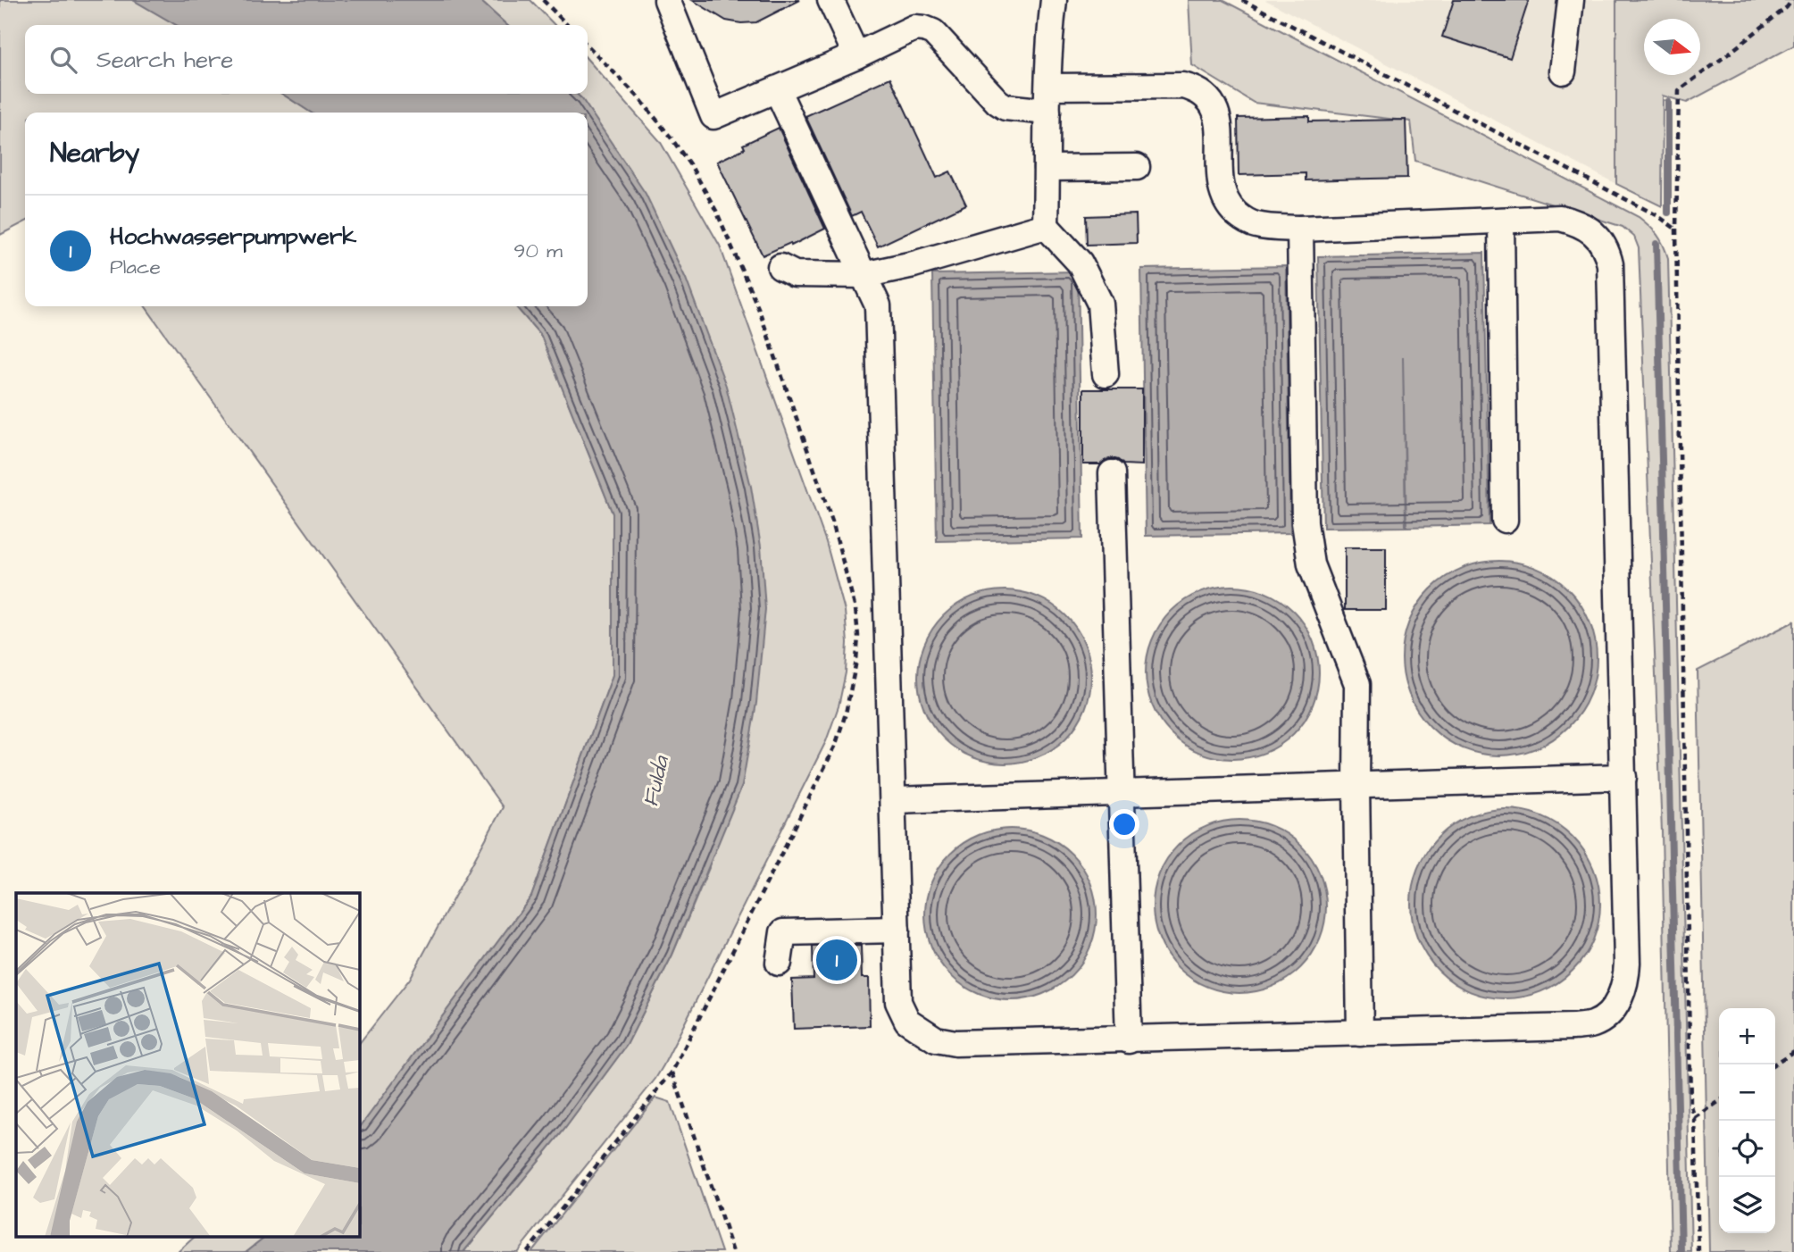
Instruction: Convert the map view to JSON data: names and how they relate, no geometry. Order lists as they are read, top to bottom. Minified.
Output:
{"water":["Fulda"],"north":"right","page":{"search":"Search here","heading":"Nearby","list":[{"mark":"1","name":"Hochwasserpumpwerk","note":"Place","value":"90 m"}],"pins":"1","map_buttons":["+","−"]}}
